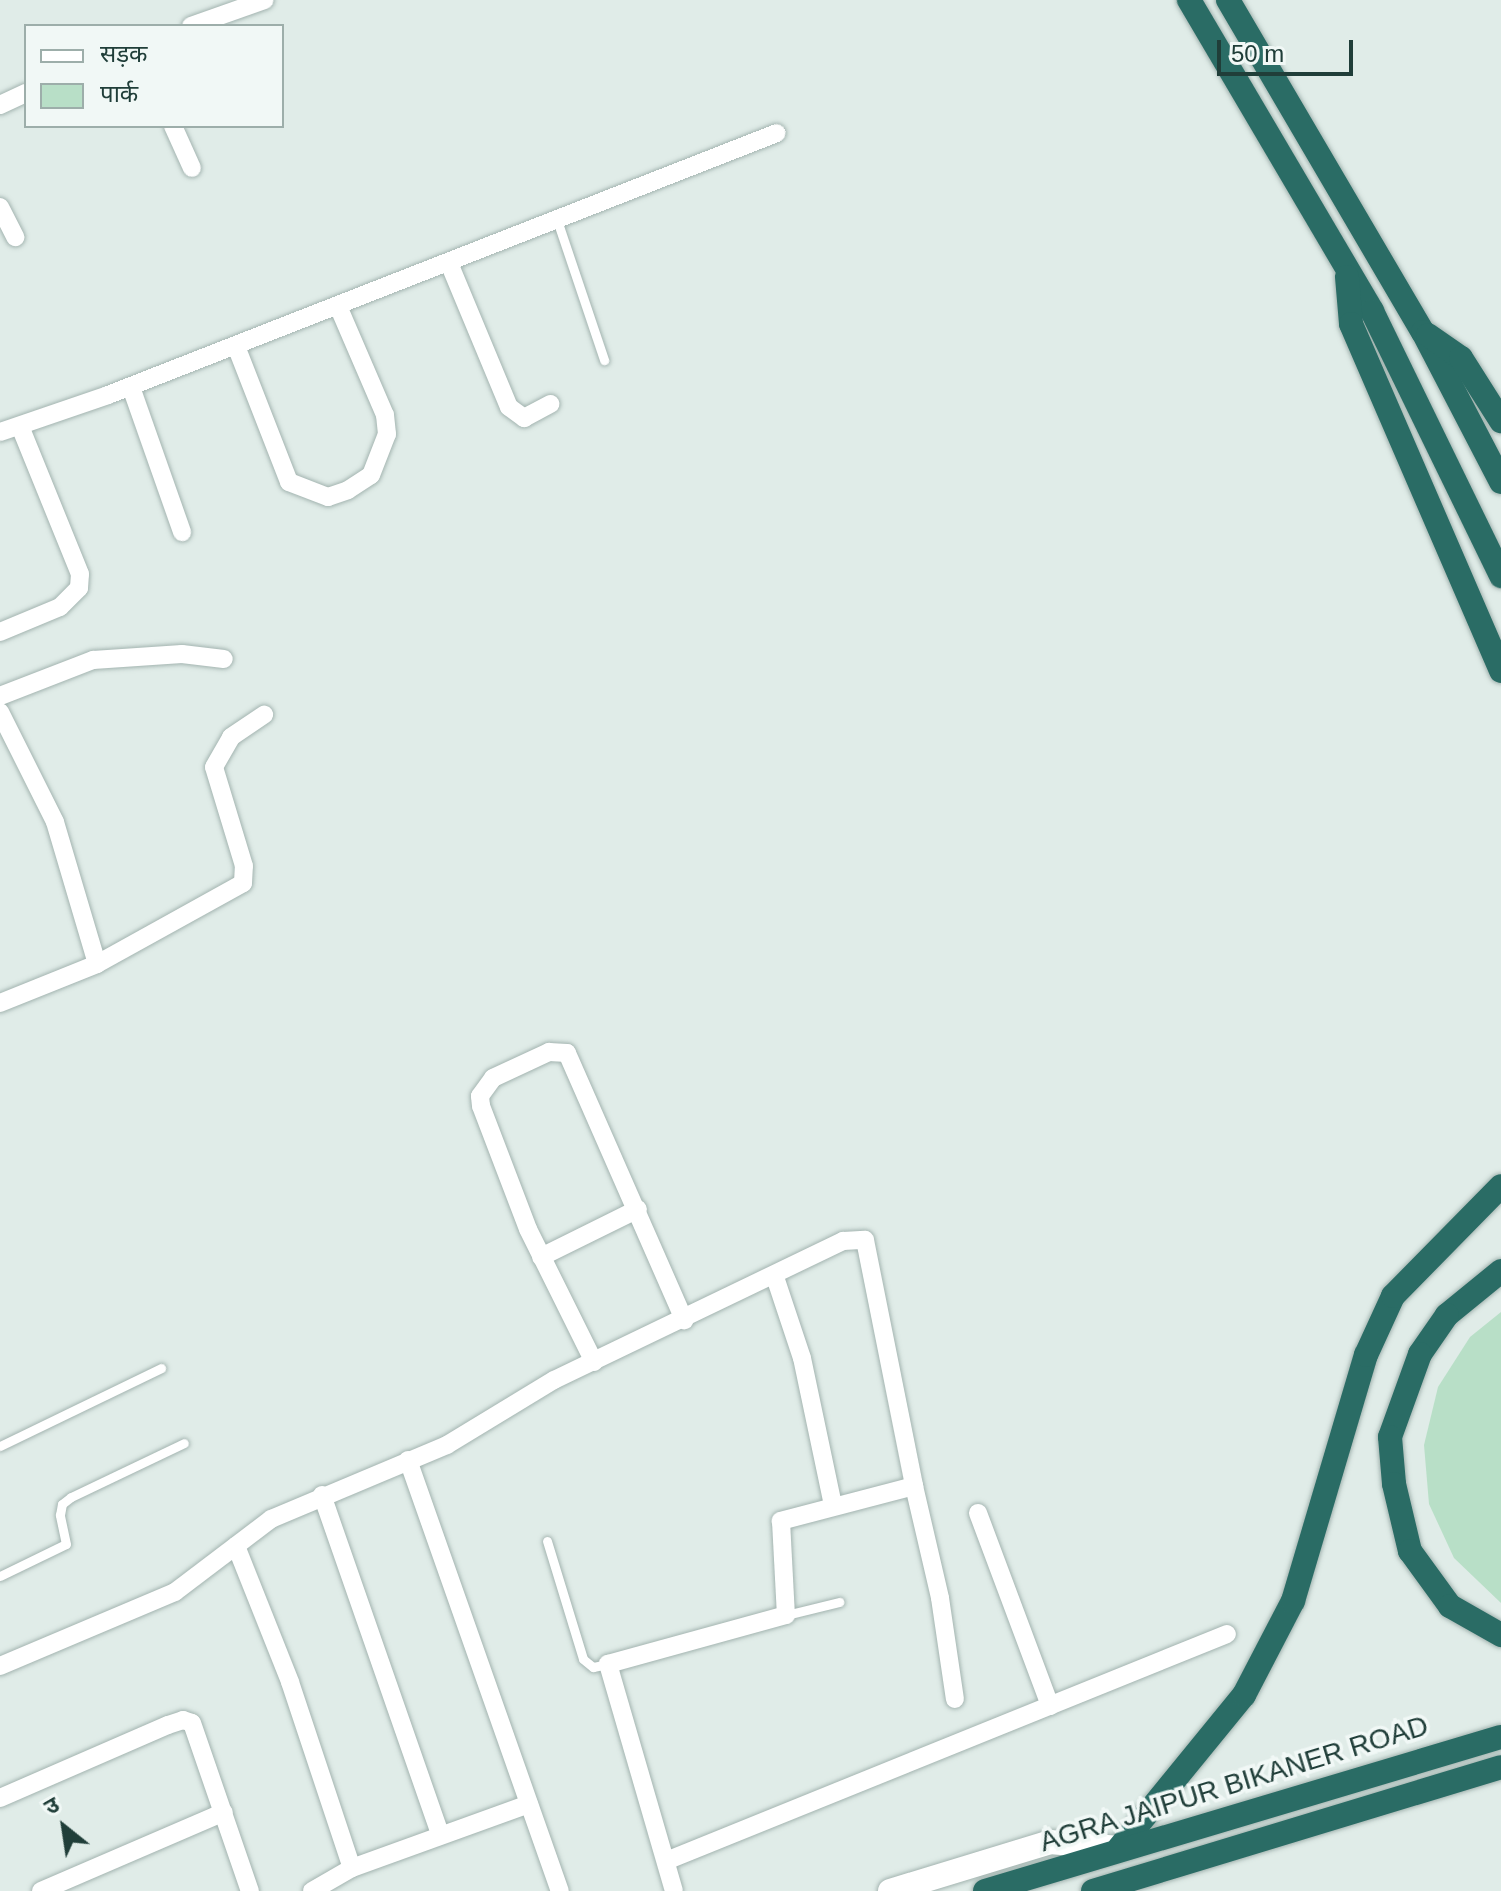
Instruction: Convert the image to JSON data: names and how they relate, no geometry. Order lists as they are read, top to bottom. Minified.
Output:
{"streets":{"highway":["AGRA JAIPUR BIKANER ROAD"]},"legend":["सड़क","पार्क"],"scale_bar":"50 m","north":"top left"}
